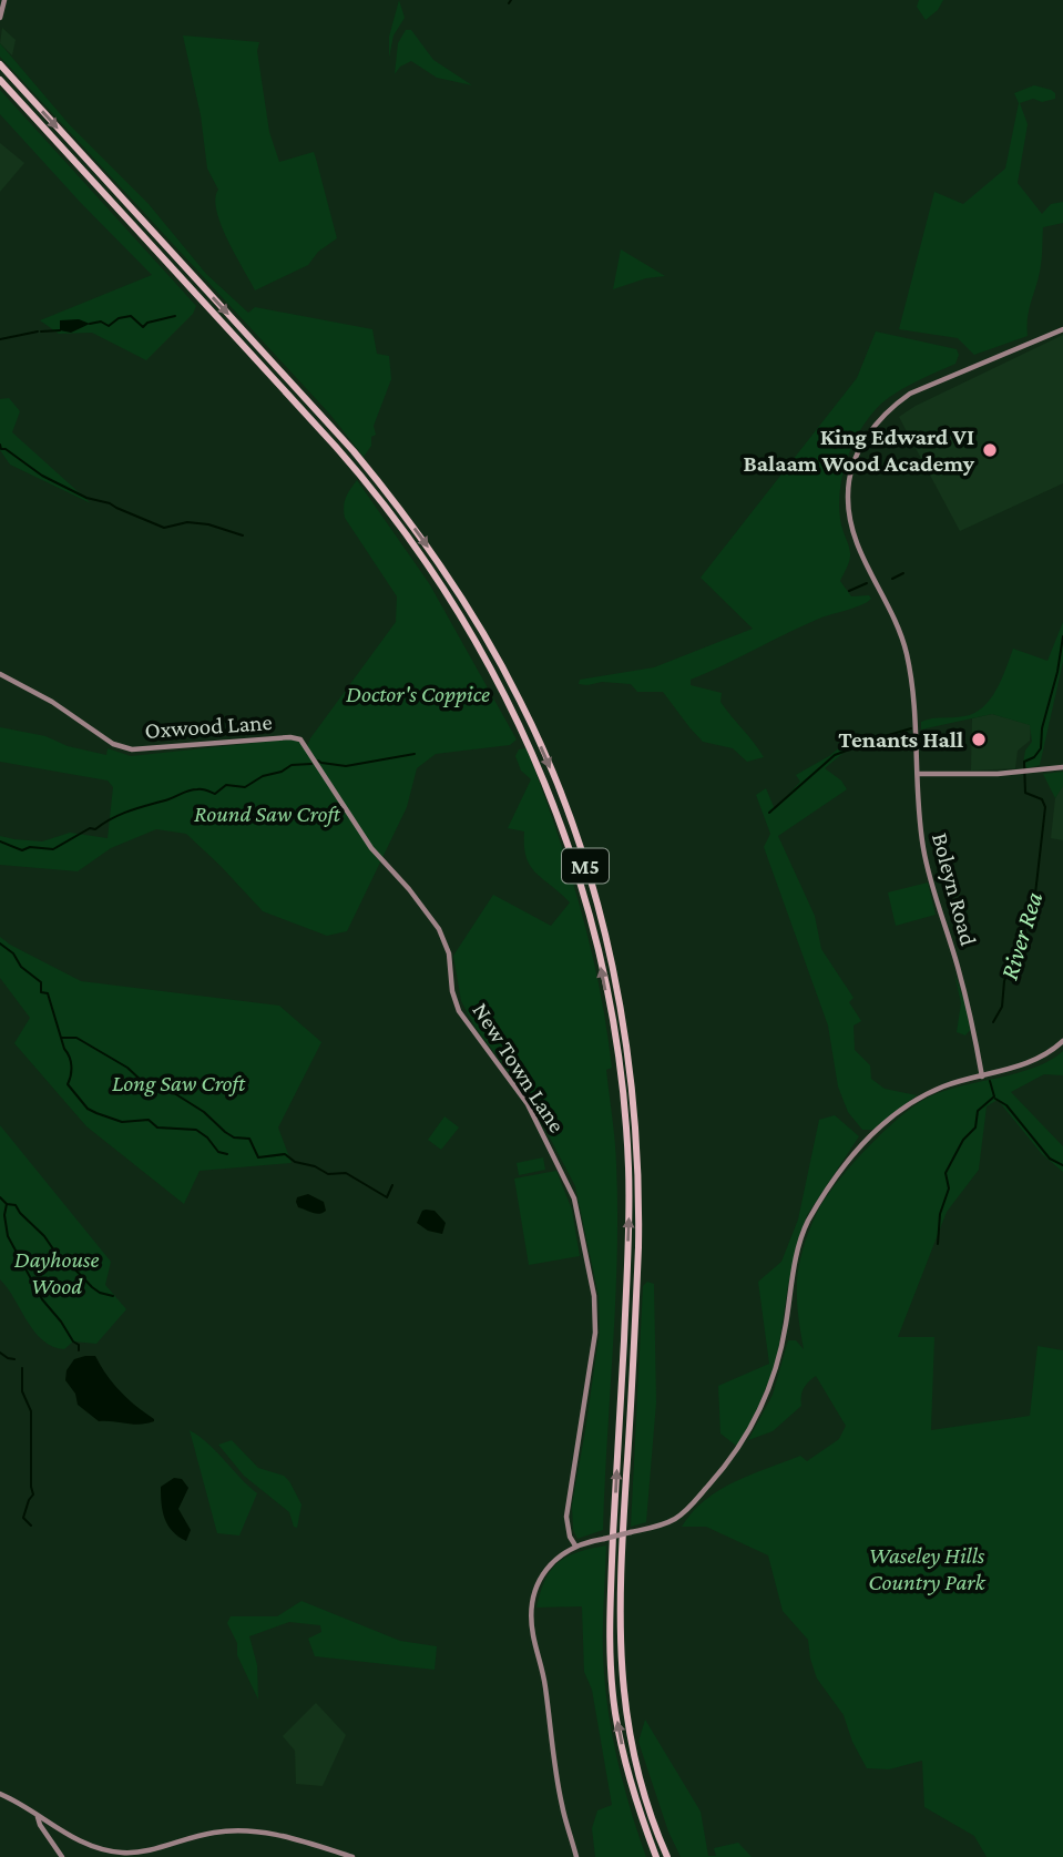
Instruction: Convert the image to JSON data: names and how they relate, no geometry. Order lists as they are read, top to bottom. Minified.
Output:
{"streets":{"highway":["M5"],"street":["Oxwood Lane","Boleyn Road","New Town Lane"]},"crossings":[["Oxwood Lane","New Town Lane"]],"water":["River Rea"],"parks":["Doctor's Coppice","Round Saw Croft","Long Saw Croft","Dayhouse Wood","Waseley Hills Country Park"],"places":["King Edward VI Balaam Wood Academy","Tenants Hall"]}
